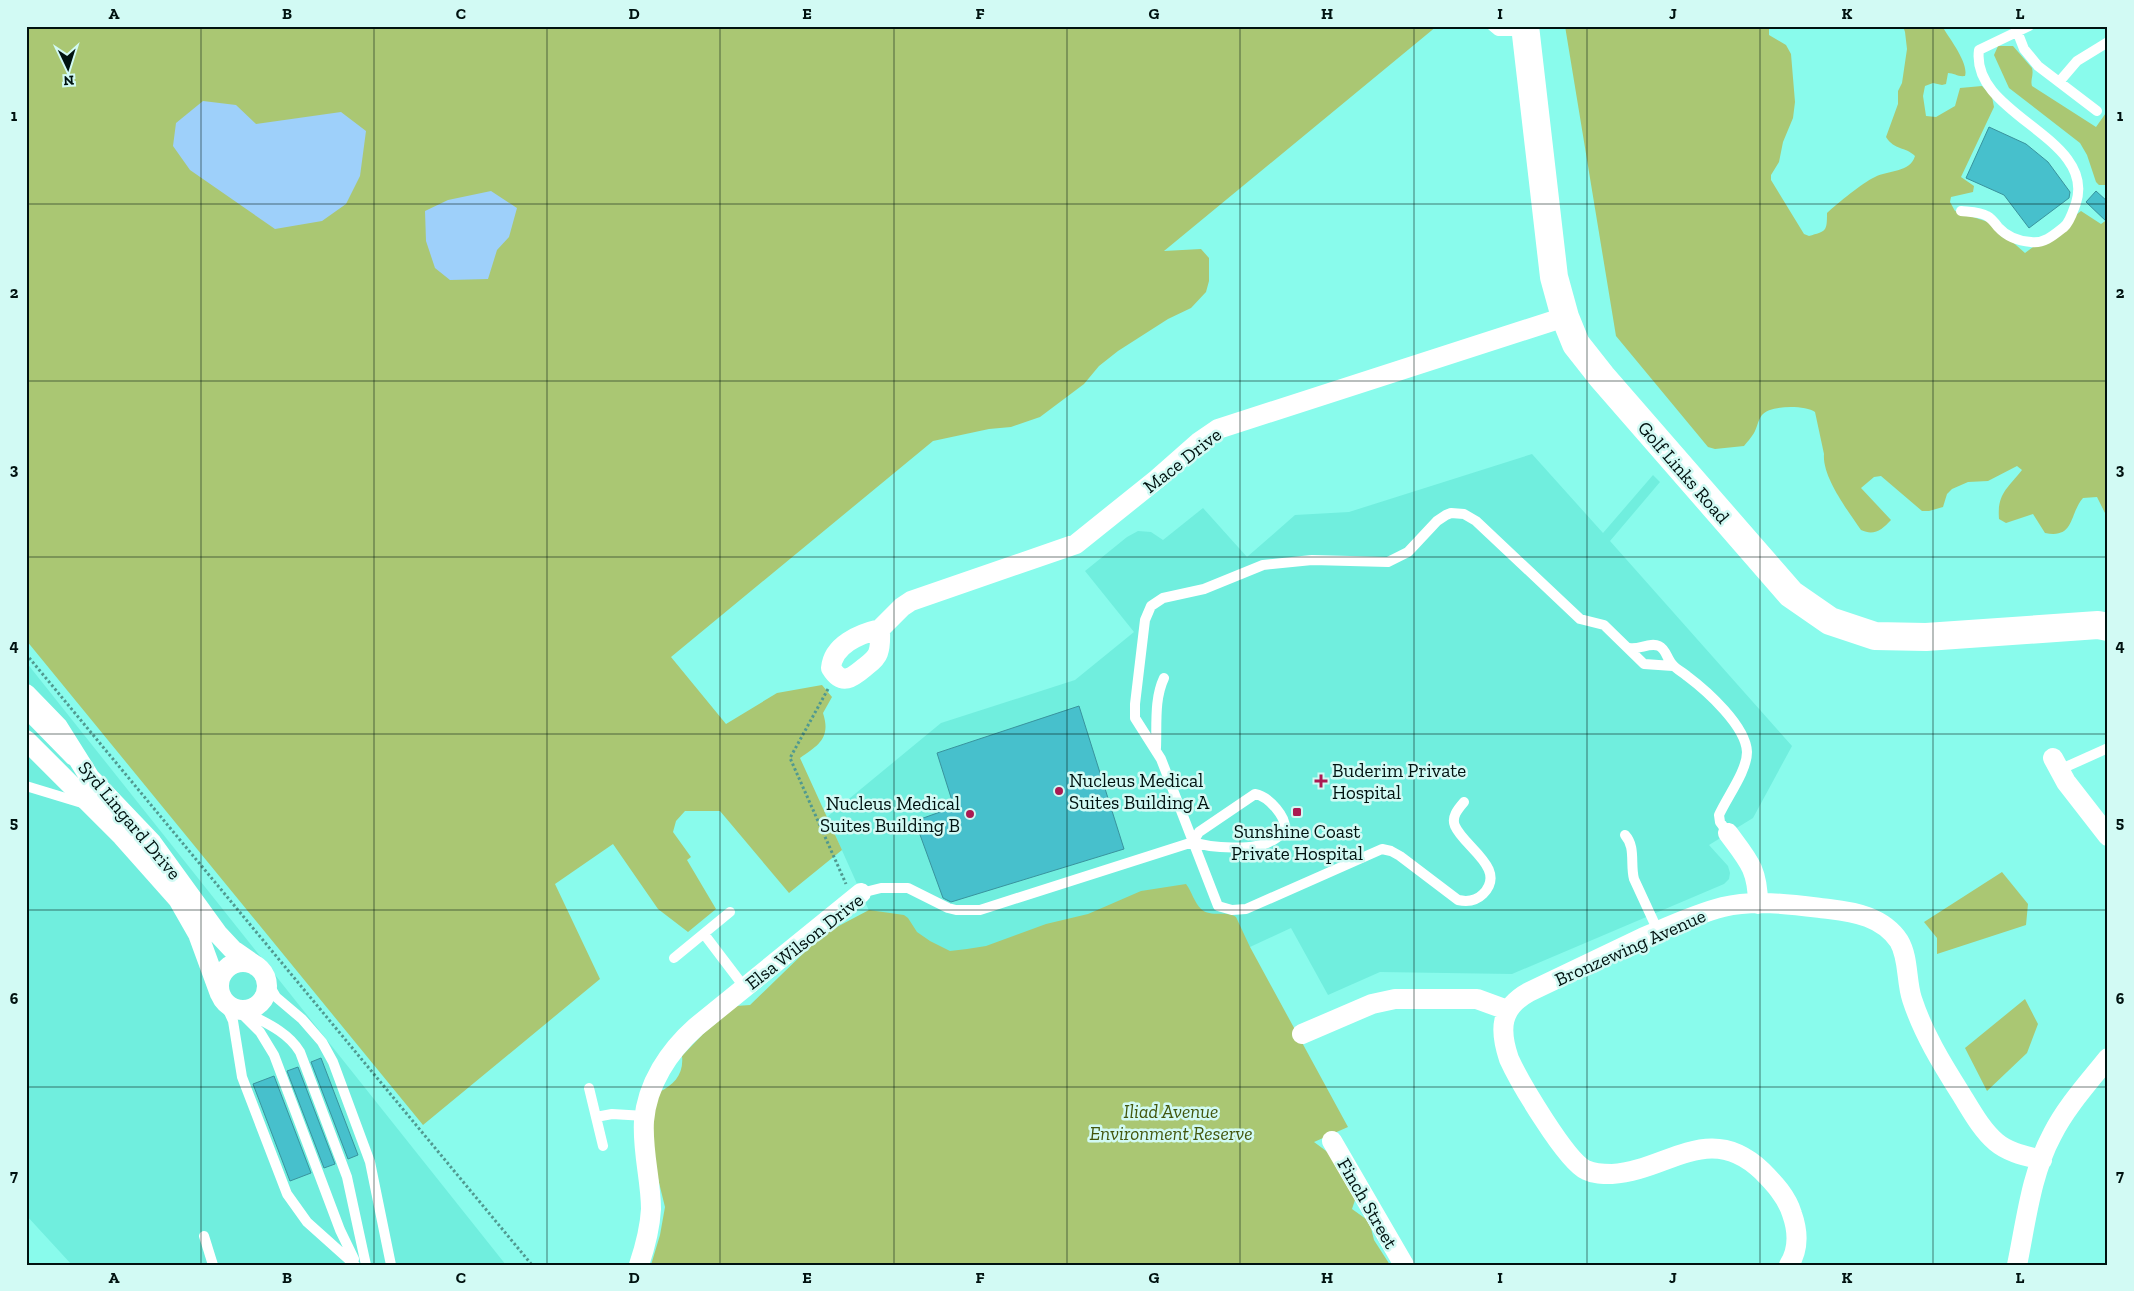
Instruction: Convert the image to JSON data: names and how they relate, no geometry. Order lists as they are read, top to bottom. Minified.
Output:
{"streets":{"main road":["Golf Links Road"],"street":["Mace Drive","Syd Lingard Drive","Elsa Wilson Drive","Bronzewing Avenue","Finch Street"]},"crossings":[["Mace Drive","Golf Links Road"]],"parks":["Iliad Avenue Environment Reserve"],"places":{"health":["Buderim Private Hospital"],"other":["Nucleus Medical Suites Building A","Nucleus Medical Suites Building B"],"transit":["Sunshine Coast Private Hospital"]},"north":"bottom","grid":{"columns":["A","B","C","D","E","F","G","H","I","J","K","L"],"rows":["1","2","3","4","5","6","7"]}}
